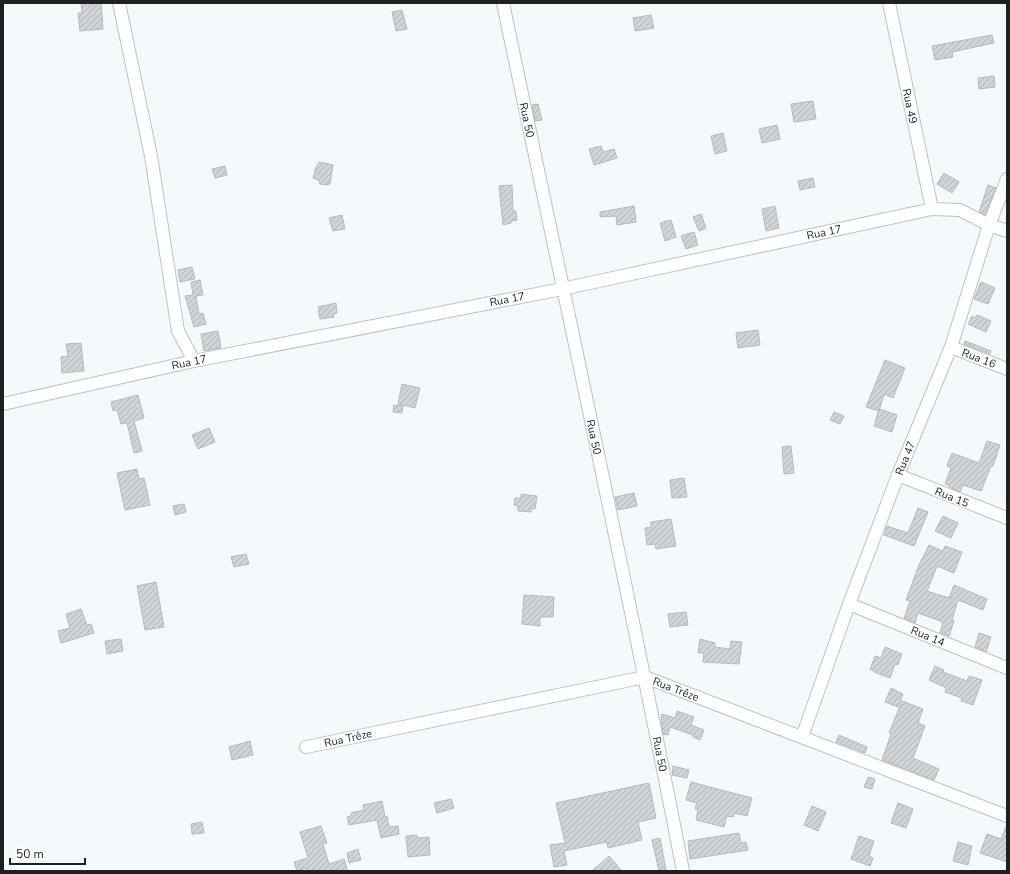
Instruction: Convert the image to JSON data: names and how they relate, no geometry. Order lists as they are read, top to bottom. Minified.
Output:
{"streets":{"street":["Rua 49","Rua 50","Rua 17","Rua 16","Rua 47","Rua 15","Rua 14","Rua Trêze"]},"crossings":[["Rua 49","Rua 17"],["Rua 50","Rua 17"],["Rua 50","Rua Trêze"],["Rua 17","Rua 47"],["Rua 16","Rua 47"],["Rua 47","Rua 15"],["Rua 47","Rua 14"],["Rua 47","Rua Trêze"]],"scale_bar":"50 m"}
